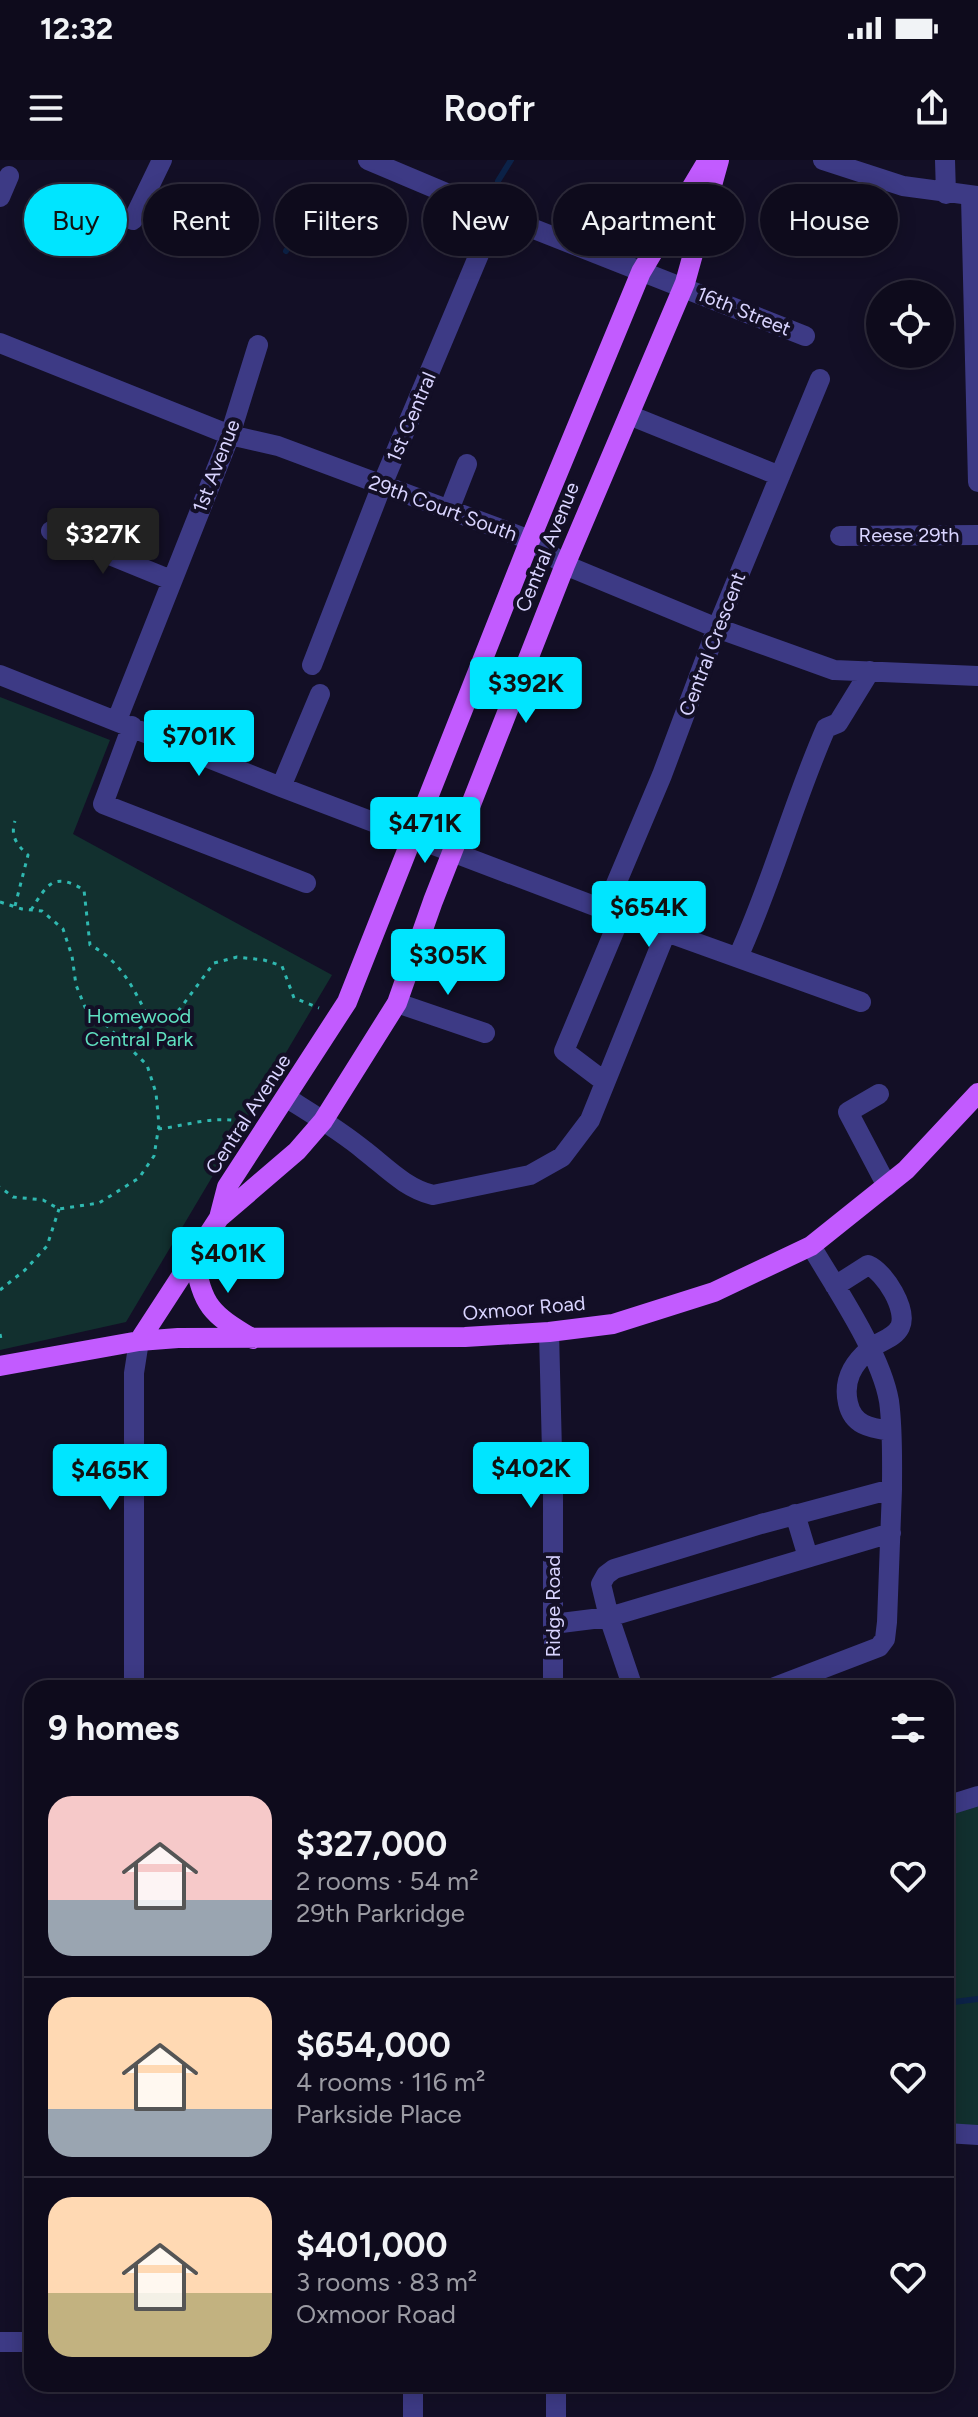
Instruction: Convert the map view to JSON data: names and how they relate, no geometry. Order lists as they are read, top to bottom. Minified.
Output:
{"streets":{"main road":["Central Avenue","Oxmoor Road"],"street":["16th Street","1st Central","1st Avenue","29th Court South","Reese 29th","Central Crescent","Ridge Road"]},"crossings":[["16th Street","Central Avenue"],["1st Central","29th Court South"],["1st Avenue","29th Court South"],["29th Court South","Central Avenue"],["29th Court South","Central Crescent"],["Central Avenue","Oxmoor Road"],["Oxmoor Road","Ridge Road"]],"parks":["Homewood Central Park"],"page":{"status":"12:32","header":"Roofr","chip":["Buy","Rent","Filters","New","Apartment","House"],"price":["$327K","$392K","$701K","$471K","$654K","$305K","$401K","$402K","$465K"],"heading":"9 homes","list":[{"name":"$327,000","note":"2 rooms · 54 m² · 29th Parkridge"},{"name":"$654,000","note":"4 rooms · 116 m² · Parkside Place"},{"name":"$401,000","note":"3 rooms · 83 m² · Oxmoor Road"}]}}
